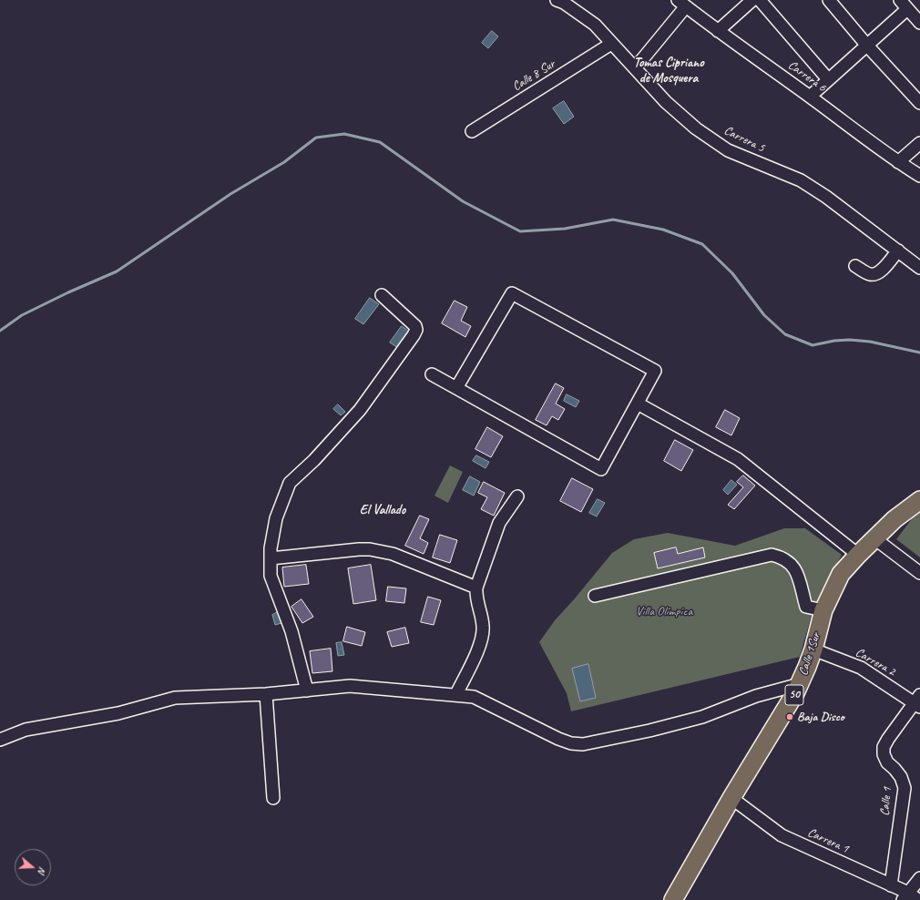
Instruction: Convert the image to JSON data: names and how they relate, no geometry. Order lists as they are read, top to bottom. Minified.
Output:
{"streets":{"highway":["Calle 1Sur","50"],"street":["Calle 8 Sur","Carrera 6","Carrera 5","Carrera 2","Calle 1","Carrera 1"]},"crossings":[["Calle 8 Sur","Carrera 5"],["Calle 1Sur","Carrera 2"],["Calle 1Sur","Carrera 1"],["Carrera 2","Calle 1"],["Calle 1","Carrera 1"]],"districts":["Tomas Cipriano de Mosquera","El Vallado"],"parks":["Villa Olímpica"],"places":["Baja Disco"],"north":"right"}
